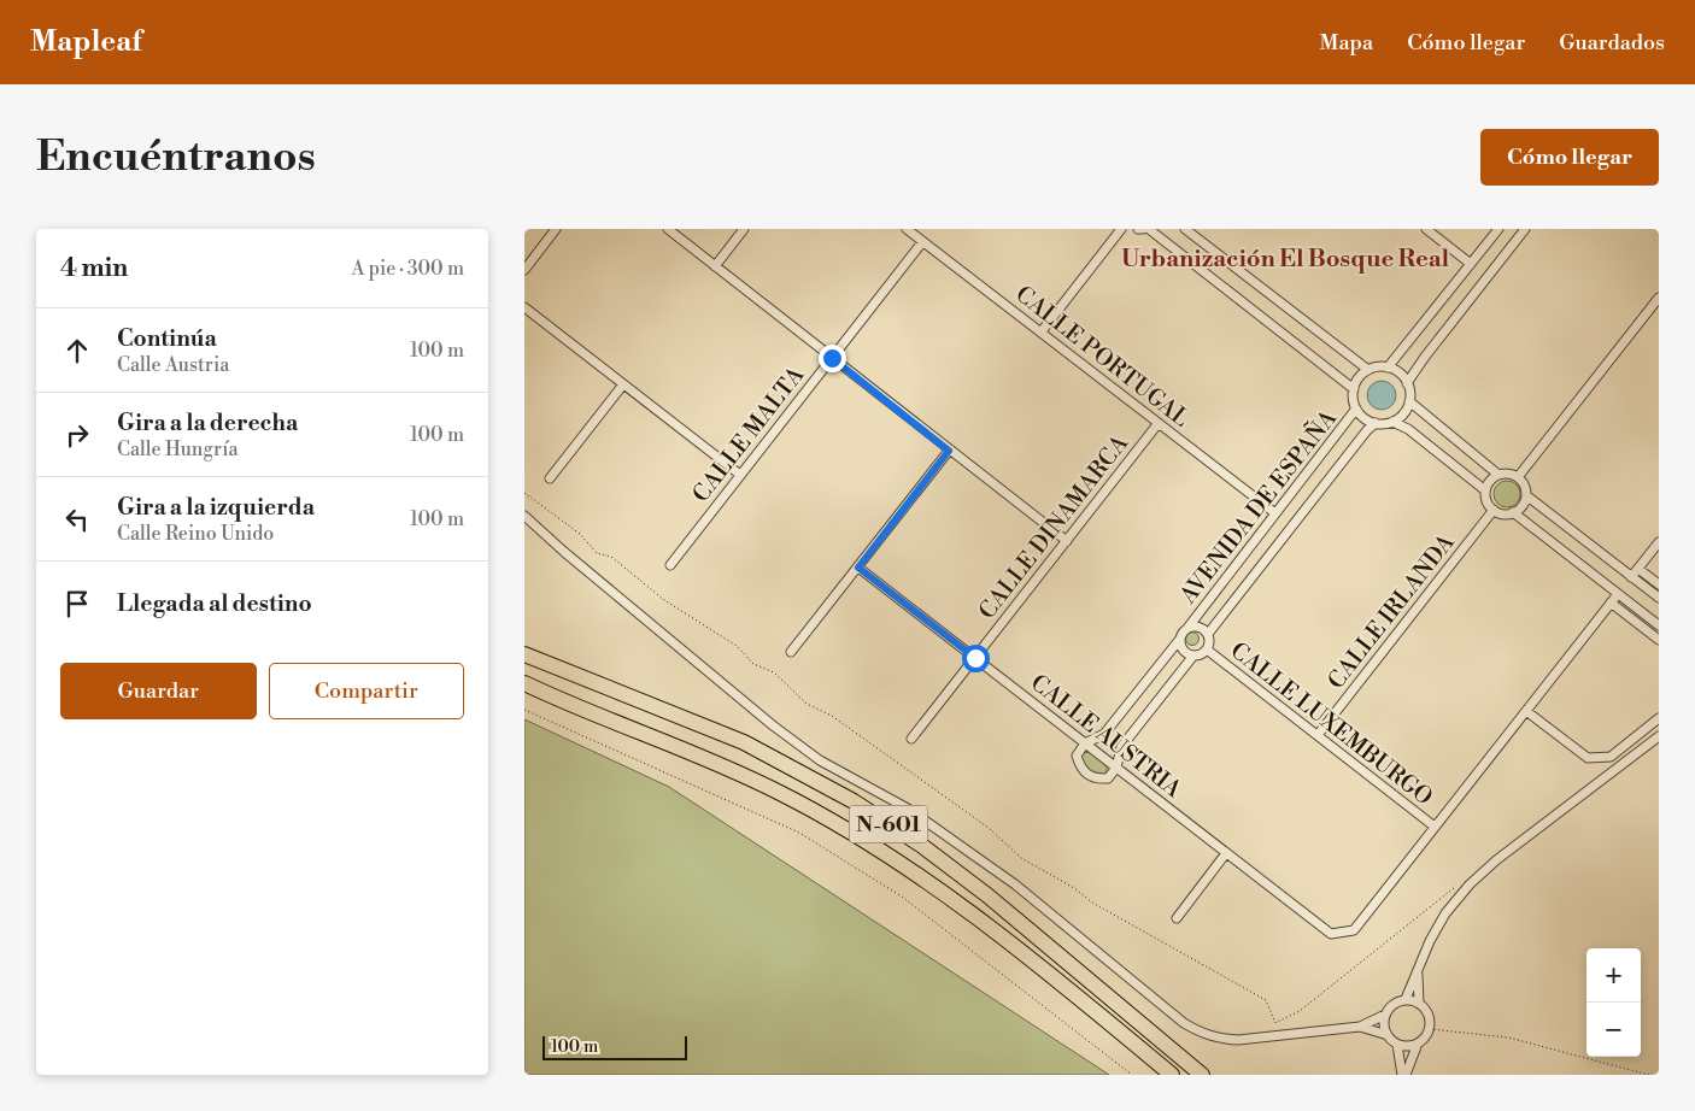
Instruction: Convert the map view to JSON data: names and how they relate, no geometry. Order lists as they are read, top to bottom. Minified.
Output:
{"streets":{"highway":["N-601"],"street":["CALLE PORTUGAL","CALLE MALTA","AVENIDA DE ESPAÑA","CALLE DINAMARCA","CALLE IRLANDA","CALLE LUXEMBURGO","CALLE AUSTRIA"]},"crossings":[["CALLE PORTUGAL","CALLE MALTA"],["CALLE PORTUGAL","AVENIDA DE ESPAÑA"],["CALLE PORTUGAL","CALLE DINAMARCA"],["AVENIDA DE ESPAÑA","CALLE LUXEMBURGO"],["AVENIDA DE ESPAÑA","CALLE AUSTRIA"],["CALLE DINAMARCA","CALLE AUSTRIA"],["CALLE IRLANDA","CALLE LUXEMBURGO"],["CALLE LUXEMBURGO","CALLE AUSTRIA"]],"districts":["Urbanización El Bosque Real"],"scale_bar":"100 m","page":{"header":"Mapleaf","nav":["Mapa","Cómo llegar","Guardados"],"buttons":["Cómo llegar",["Guardar","Compartir"]],"title":"Encuéntranos","heading":["4 min","A pie · 300 m"],"list":[["Continúa","Calle Austria","100 m"],["Gira a la derecha","Calle Hungría","100 m"],["Gira a la izquierda","Calle Reino Unido","100 m"],"Llegada al destino"],"map_buttons":["+","−"],"scale":"100 m"}}
